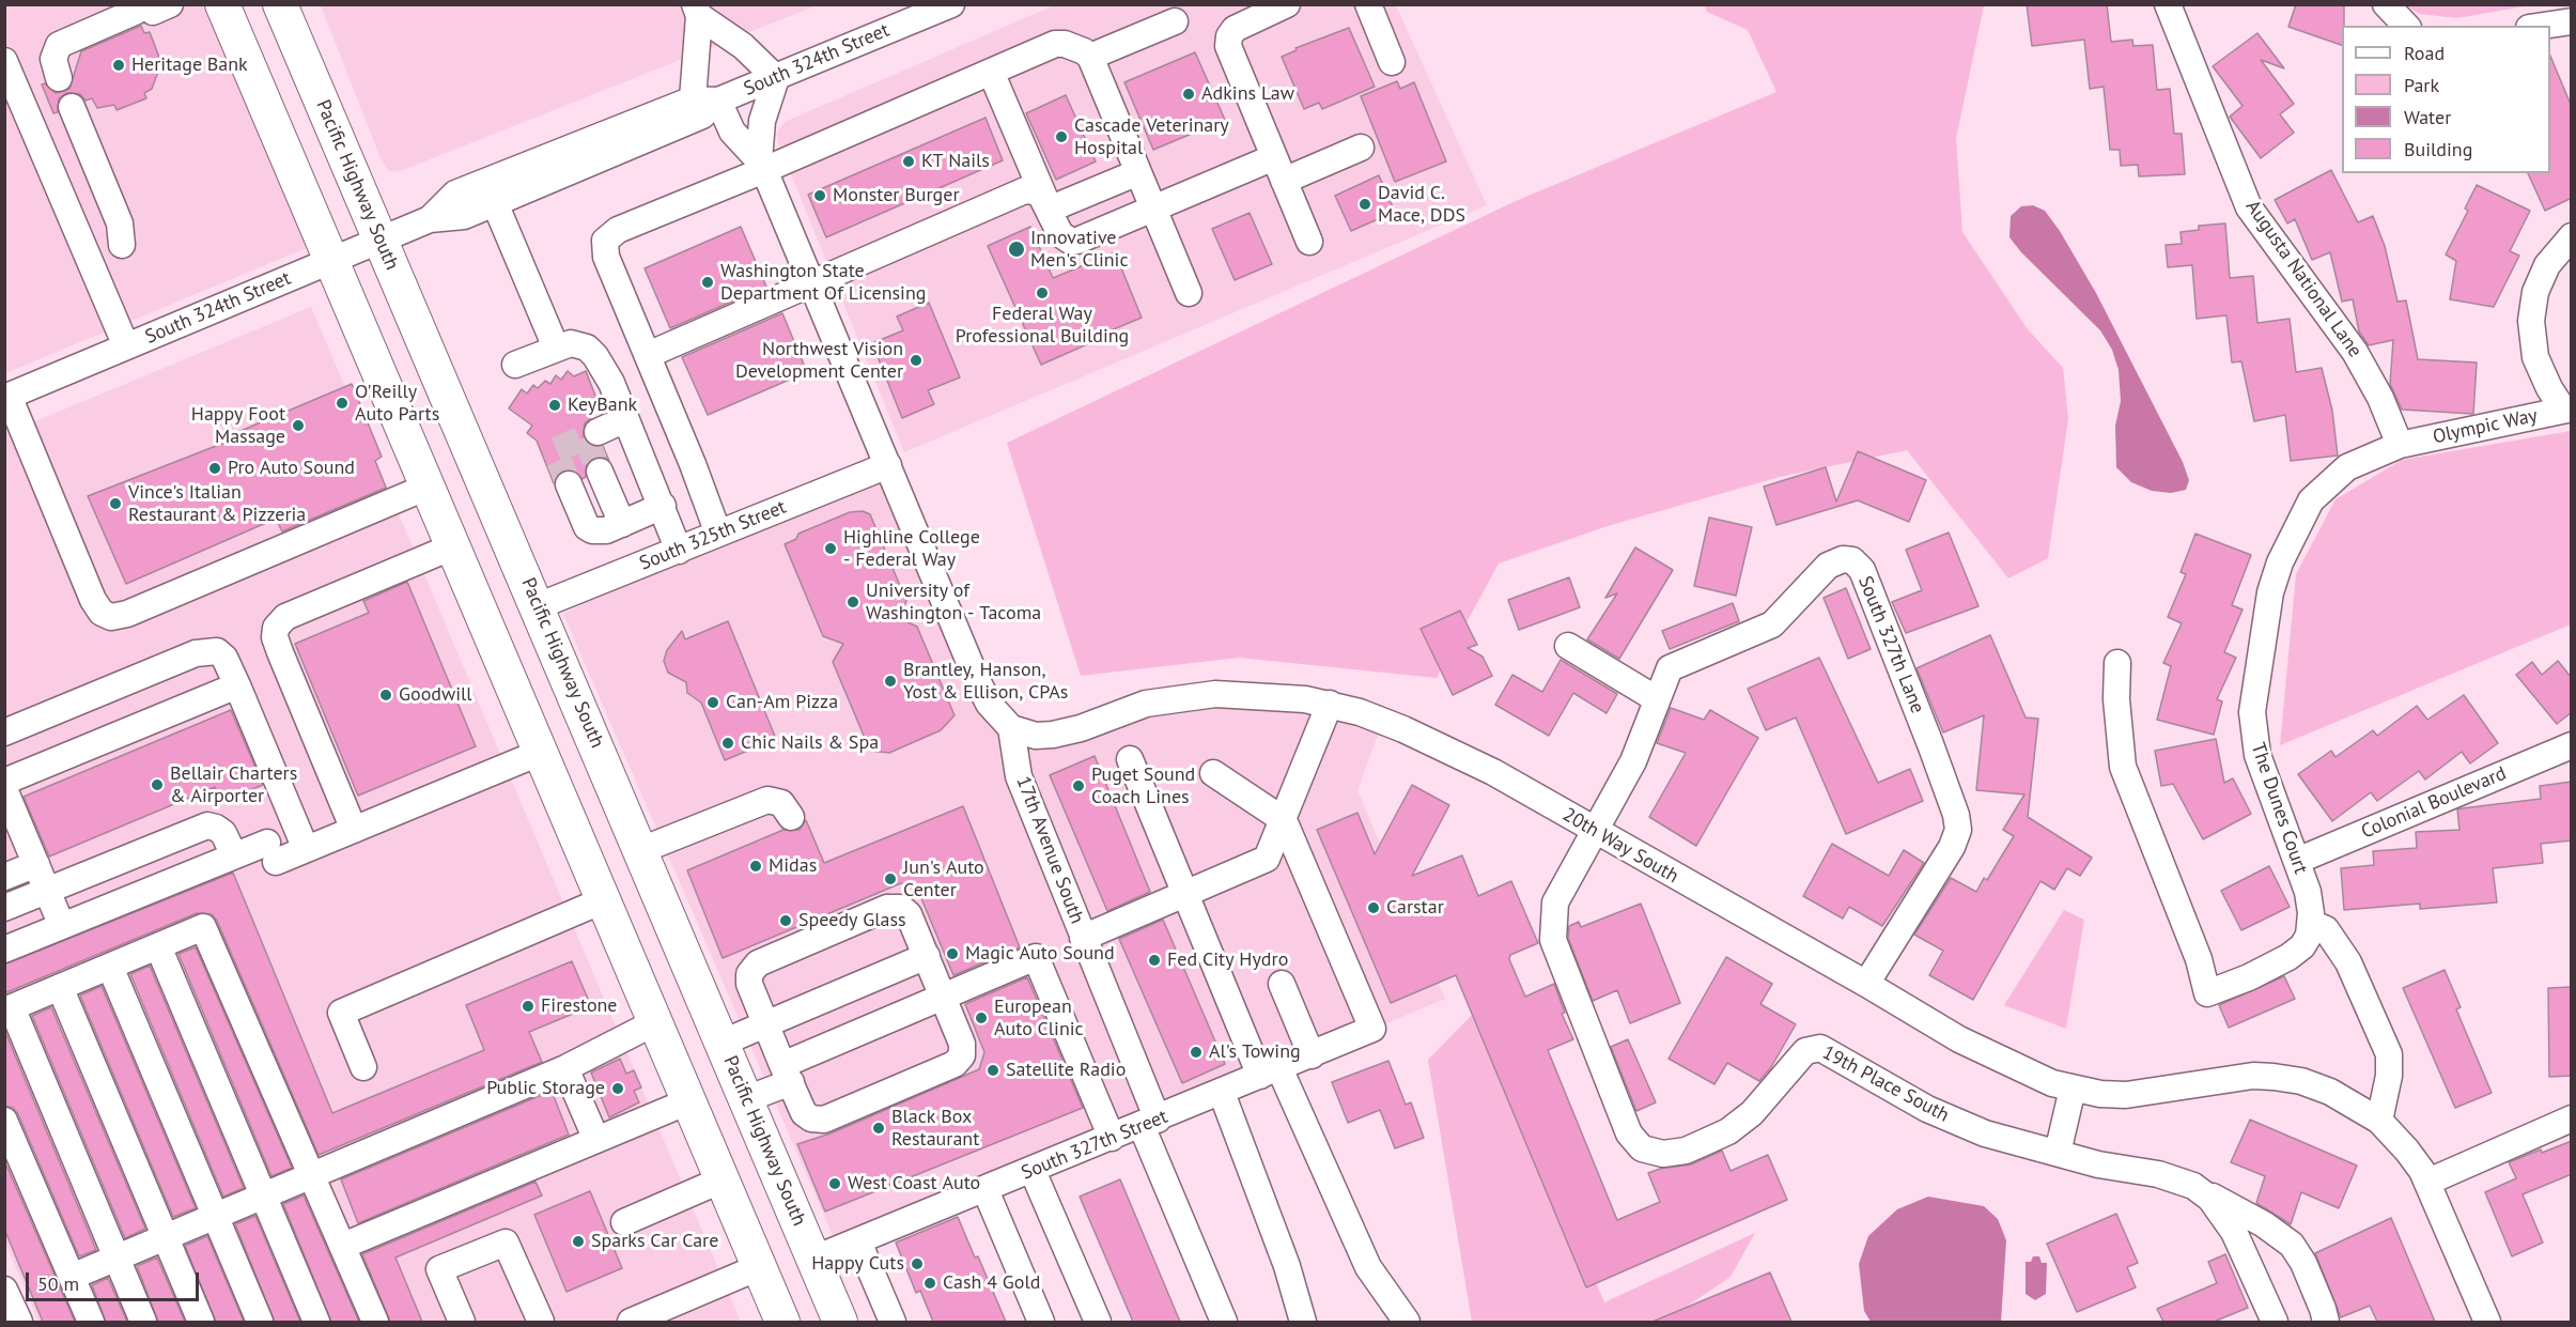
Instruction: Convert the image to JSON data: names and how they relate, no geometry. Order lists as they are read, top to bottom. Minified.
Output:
{"streets":{"main road":["Pacific Highway South"],"street":["South 324th Street","Augusta National Lane","Olympic Way","South 325th Street","South 327th Lane","Colonial Boulevard","The Dunes Court","20th Way South","17th Avenue South","19th Place South","South 327th Street"]},"crossings":[["South 324th Street","Pacific Highway South"],["Pacific Highway South","South 325th Street"],["Pacific Highway South","South 327th Street"],["Augusta National Lane","Olympic Way"],["Augusta National Lane","The Dunes Court"],["Olympic Way","The Dunes Court"],["South 327th Lane","20th Way South"],["South 327th Lane","19th Place South"],["Colonial Boulevard","The Dunes Court"],["20th Way South","17th Avenue South"],["20th Way South","19th Place South"],["17th Avenue South","South 327th Street"]],"places":["Heritage Bank","Adkins Law","Cascade Veterinary Hospital","KT Nails","Monster Burger","David C. Mace, DDS","Innovative Men's Clinic","Washington State Department Of Licensing","Federal Way Professional Building","Northwest Vision Development Center","O'Reilly Auto Parts","KeyBank","Happy Foot Massage","Pro Auto Sound","Vince's Italian Restaurant & Pizzeria","Highline College - Federal Way","University of Washington - Tacoma","Brantley, Hanson, Yost & Ellison, CPAs","Goodwill","Can-Am Pizza","Chic Nails & Spa","Bellair Charters & Airporter","Puget Sound Coach Lines","Midas","Jun's Auto Center","Carstar","Speedy Glass","Magic Auto Sound","Fed City Hydro","Firestone","European Auto Clinic","Al's Towing","Satellite Radio","Public Storage","Black Box Restaurant","West Coast Auto","Sparks Car Care","Happy Cuts","Cash 4 Gold"],"legend":["Road","Park","Water","Building"],"scale_bar":"50 m"}
